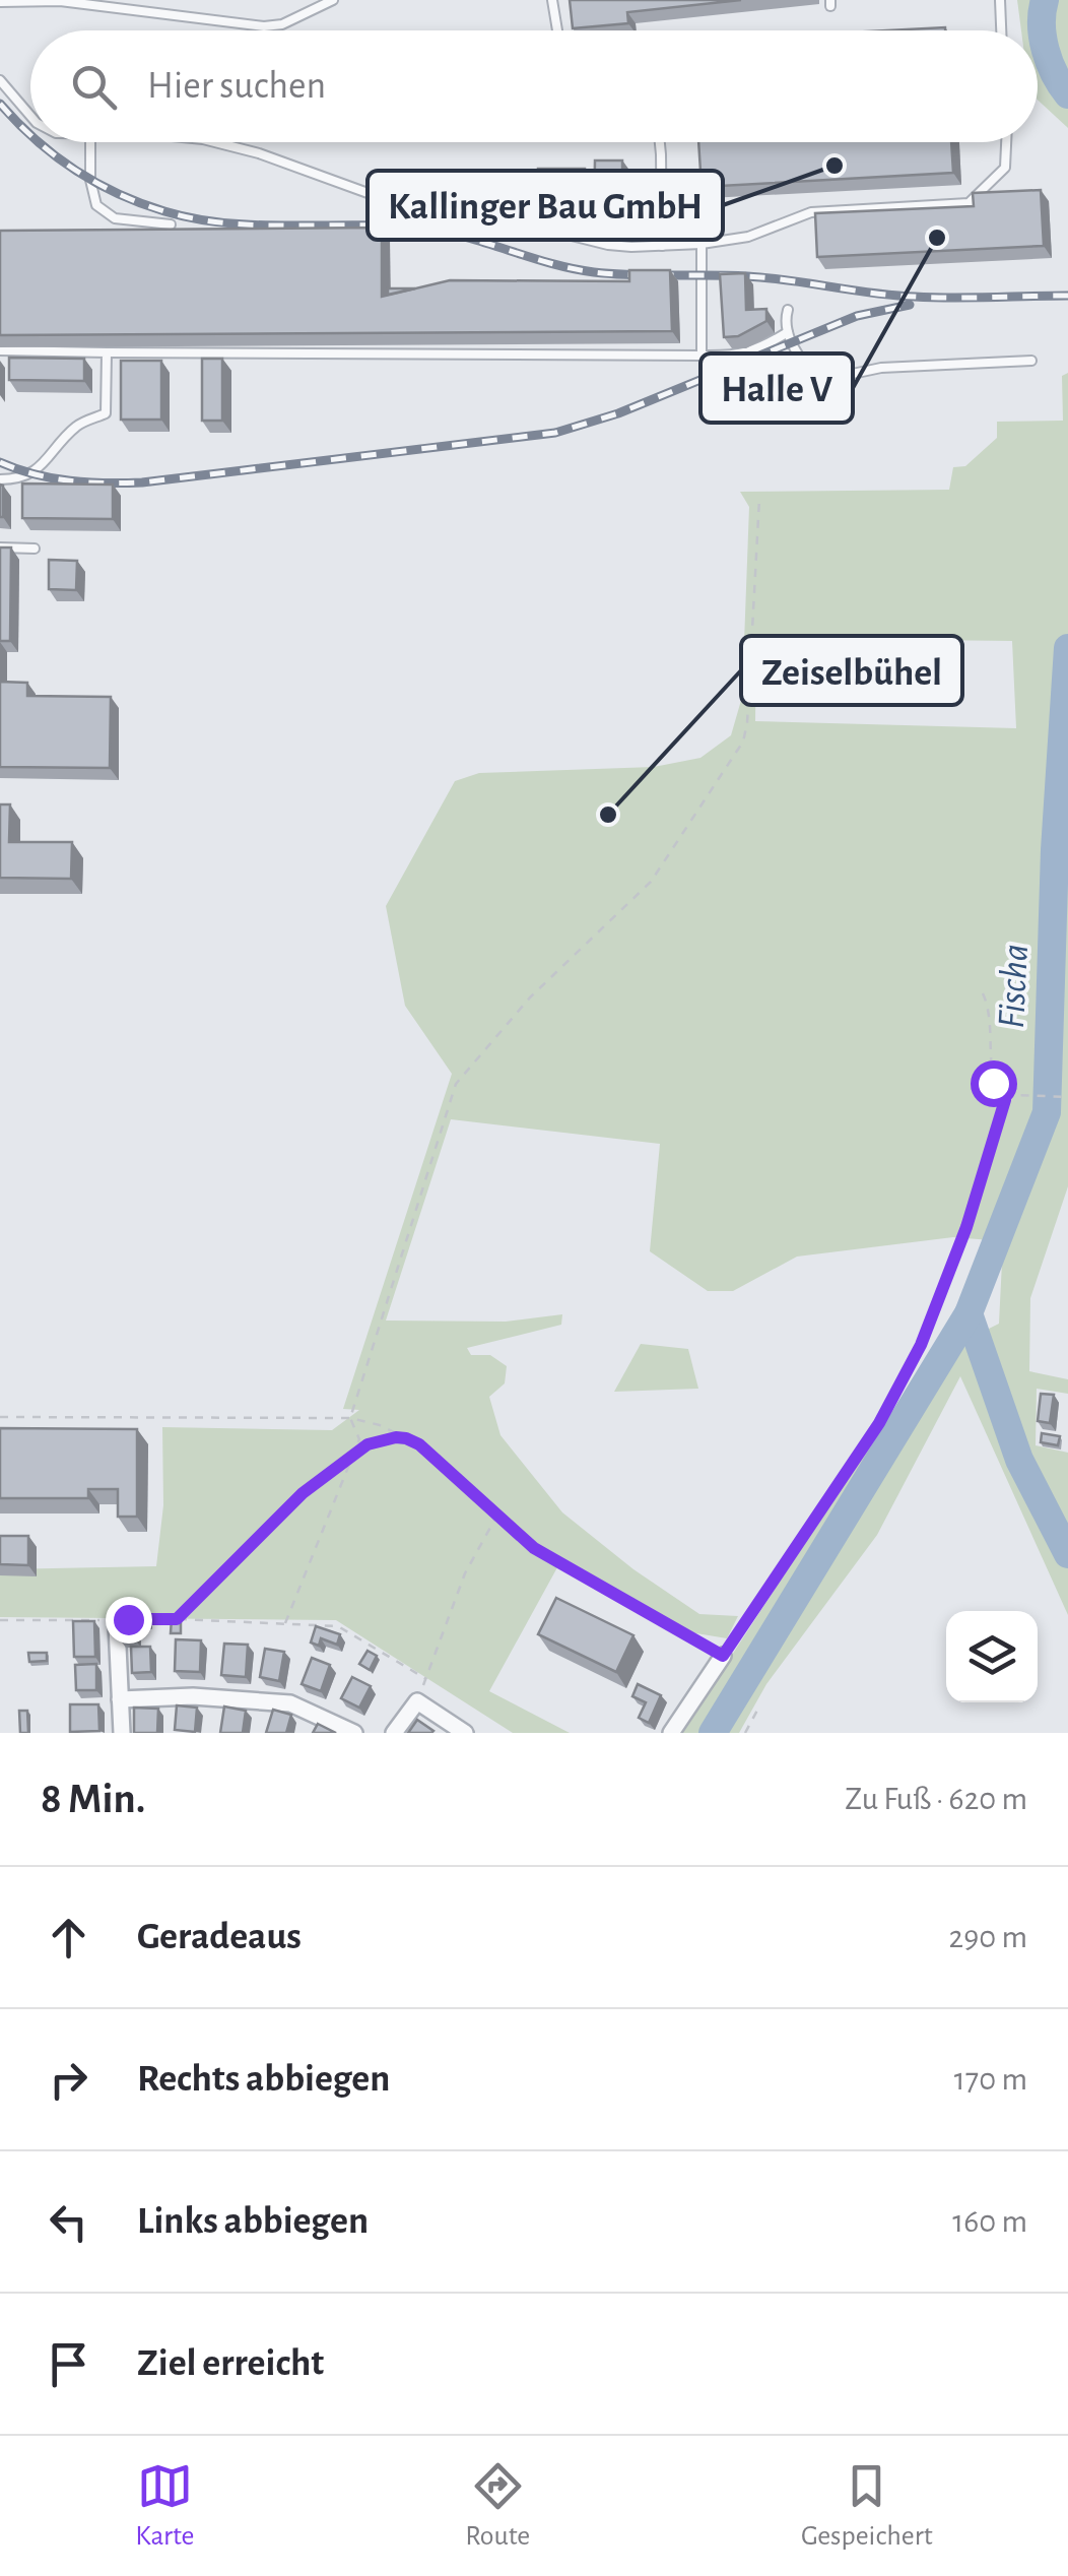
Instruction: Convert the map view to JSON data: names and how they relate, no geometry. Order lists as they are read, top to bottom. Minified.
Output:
{"water":["Fischa"],"places":["Kallinger Bau GmbH","Halle V","Zeiselbühel"],"page":{"search":"Hier suchen","heading":["8 Min.","Zu Fuß · 620 m"],"list":[["Geradeaus","290 m"],["Rechts abbiegen","170 m"],["Links abbiegen","160 m"],"Ziel erreicht"],"nav":["Karte","Route","Gespeichert"]}}
